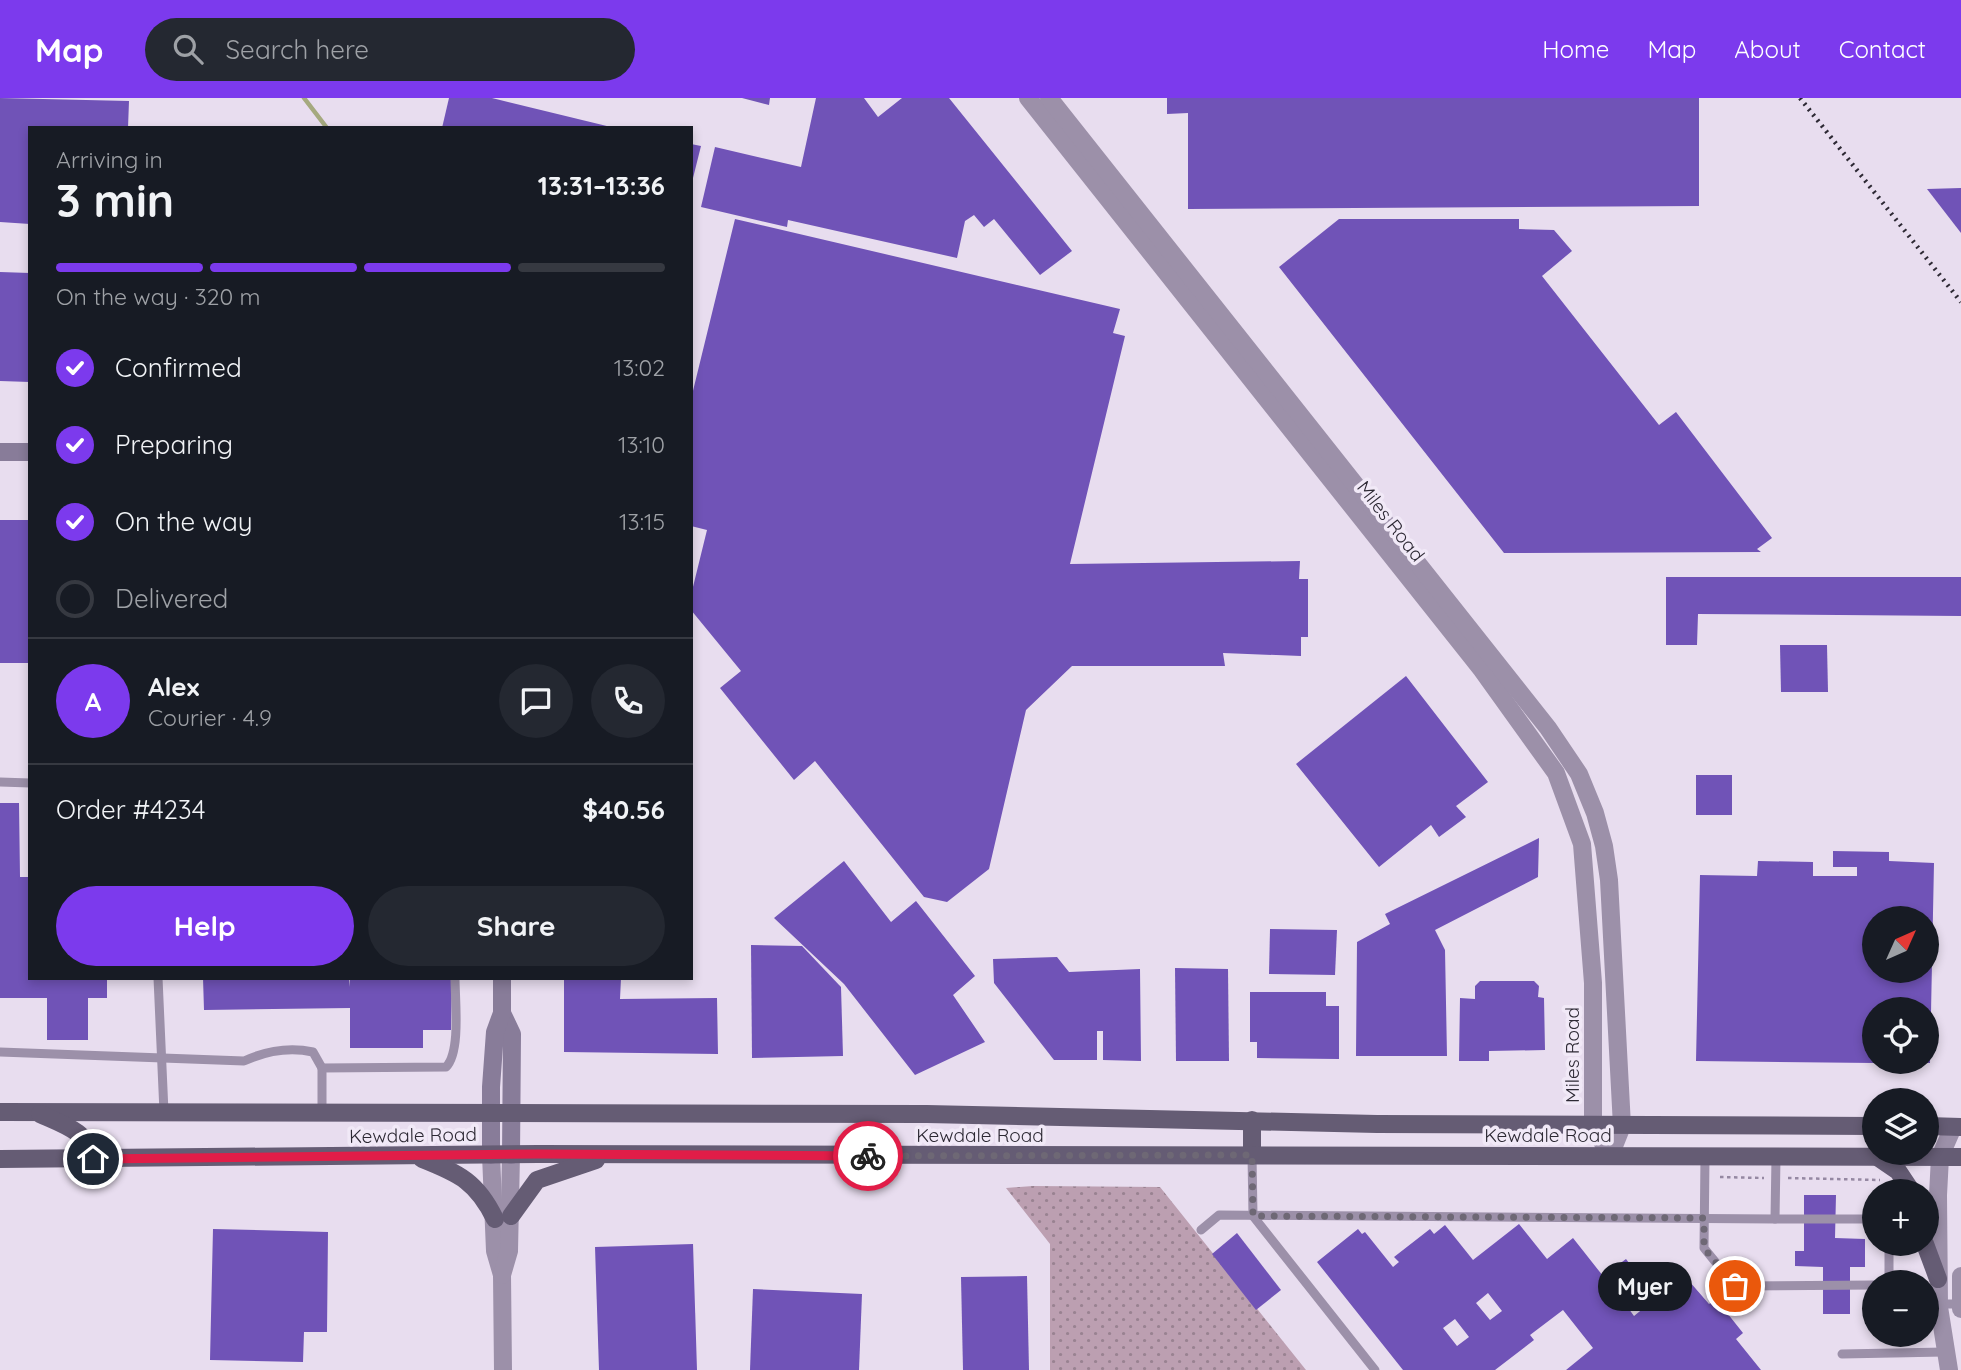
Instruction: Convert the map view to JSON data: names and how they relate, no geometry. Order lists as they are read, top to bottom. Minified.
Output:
{"streets":{"main road":["Kewdale Road"],"street":["Miles Road"]},"crossings":[["Miles Road","Kewdale Road"]],"places":["Myer"],"north":"top right","page":{"header":"Map","search":"Search here","nav":["Home","Map","About","Contact"],"heading":["3 min","Arriving in","13:31–13:36"],"panel":["Alex","Courier · 4.9","Order #4234","$40.56"],"bar":"On the way · 320 m","list":[["Confirmed","13:02"],["Preparing","13:10"],["On the way","13:15"],"Delivered"],"round":"A","buttons":["Help","Share"],"map_buttons":["+","−"],"bubble":"Myer"}}
